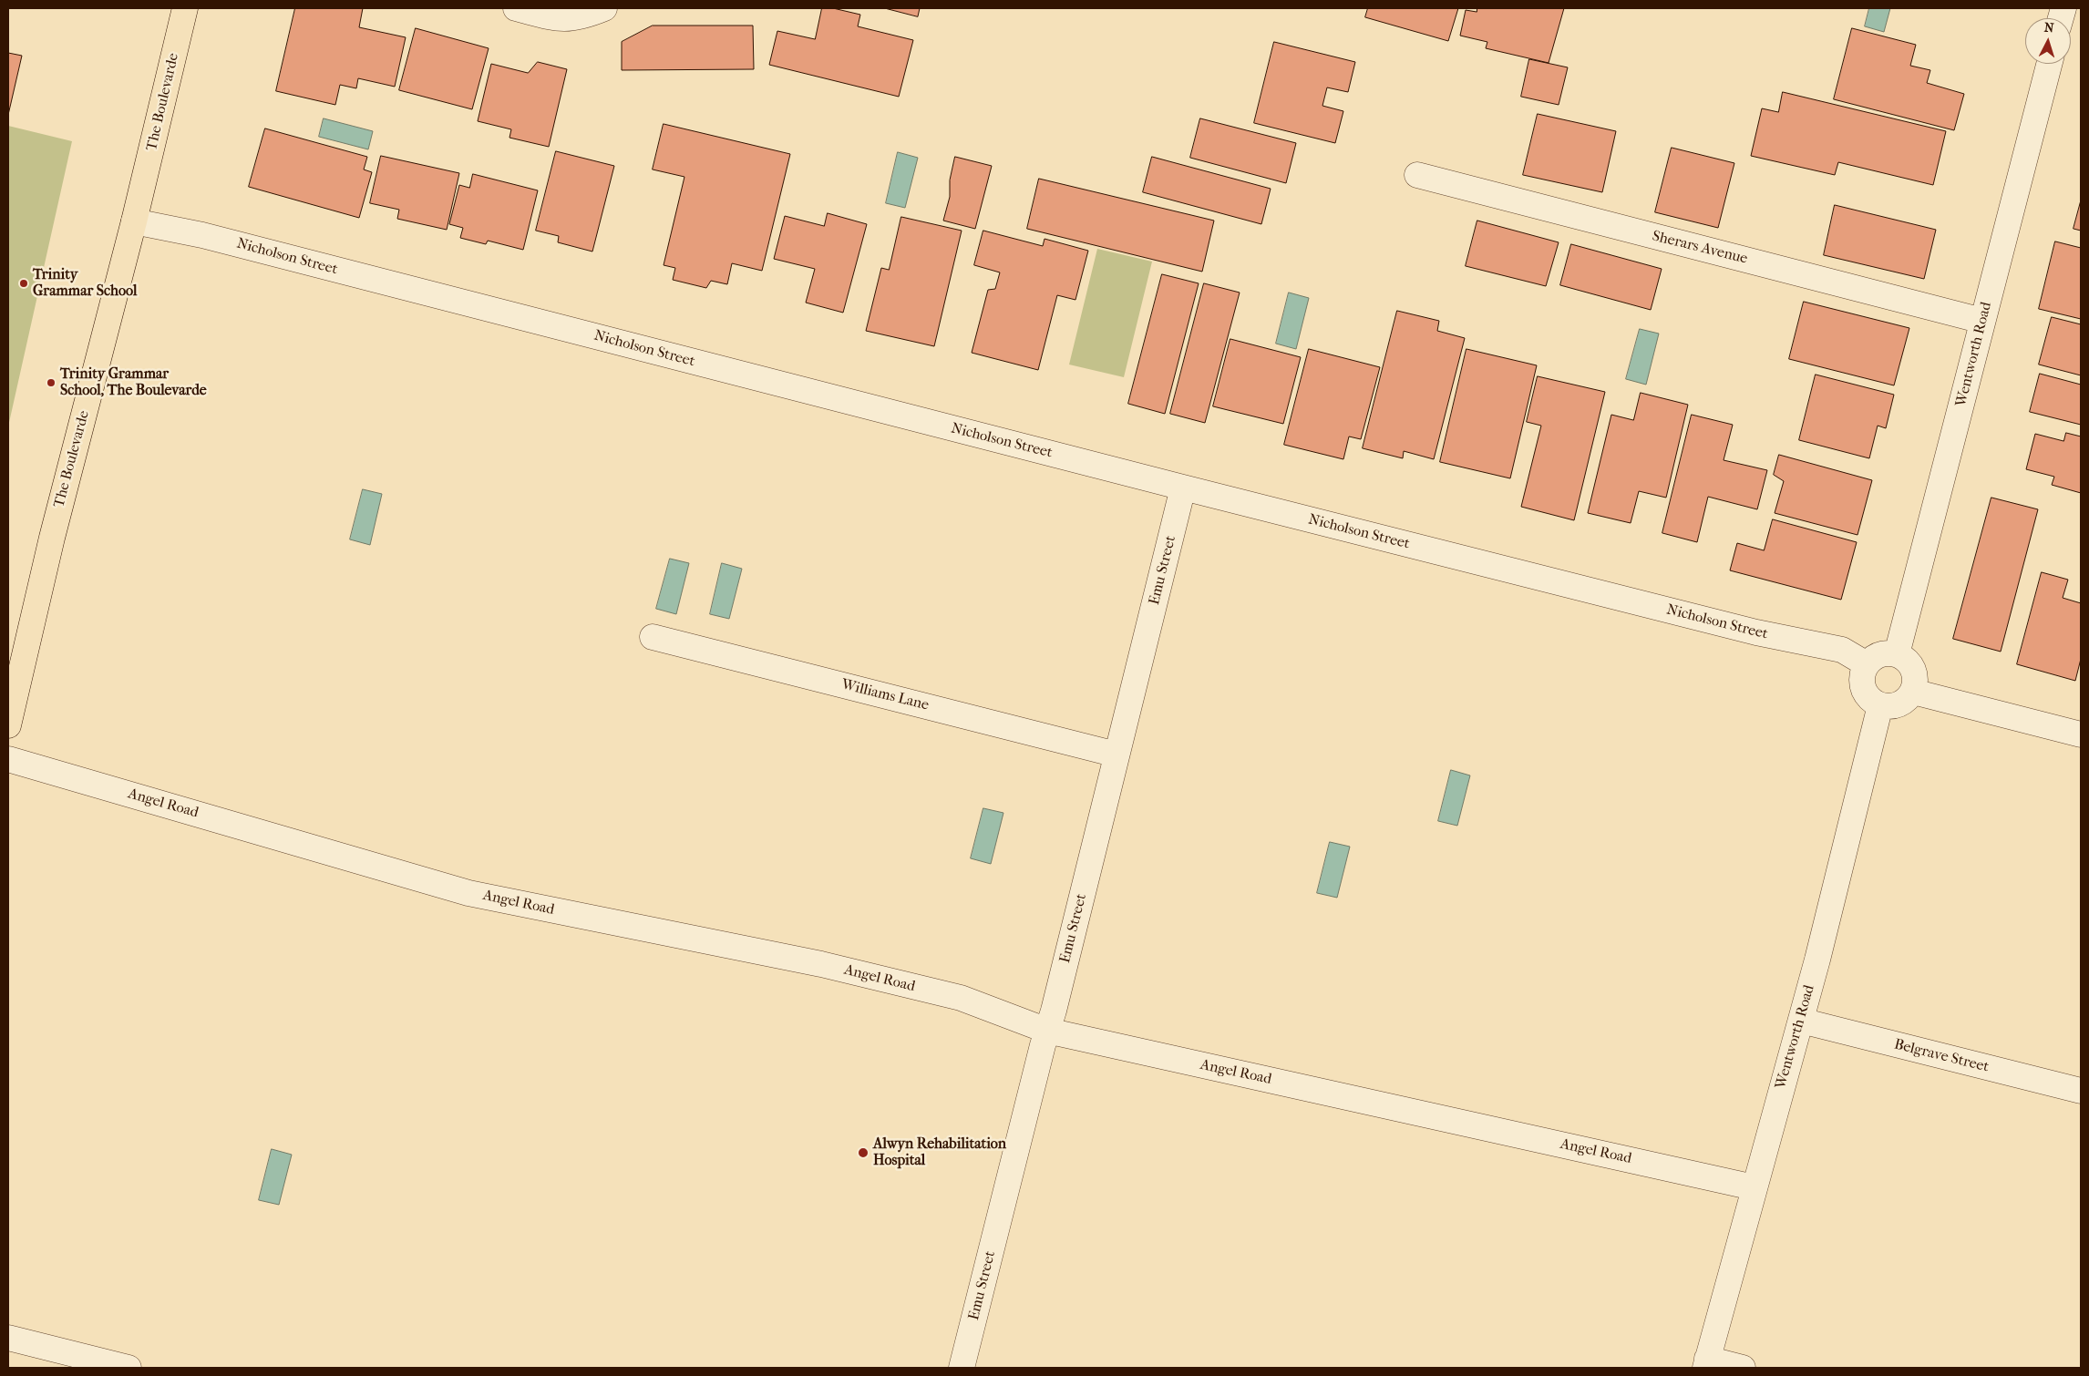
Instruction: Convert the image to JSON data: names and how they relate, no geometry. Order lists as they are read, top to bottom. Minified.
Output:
{"streets":{"main road":["The Boulevarde"],"street":["Sherars Avenue","Nicholson Street","Wentworth Road","Emu Street","Williams Lane","Angel Road","Belgrave Street"]},"crossings":[["The Boulevarde","Nicholson Street"],["Sherars Avenue","Wentworth Road"],["Nicholson Street","Wentworth Road"],["Nicholson Street","Emu Street"],["Wentworth Road","Angel Road"],["Wentworth Road","Belgrave Street"],["Emu Street","Williams Lane"],["Emu Street","Angel Road"]],"places":["Trinity Grammar School","Trinity Grammar School, The Boulevarde","Alwyn Rehabilitation Hospital"],"north":"top"}
